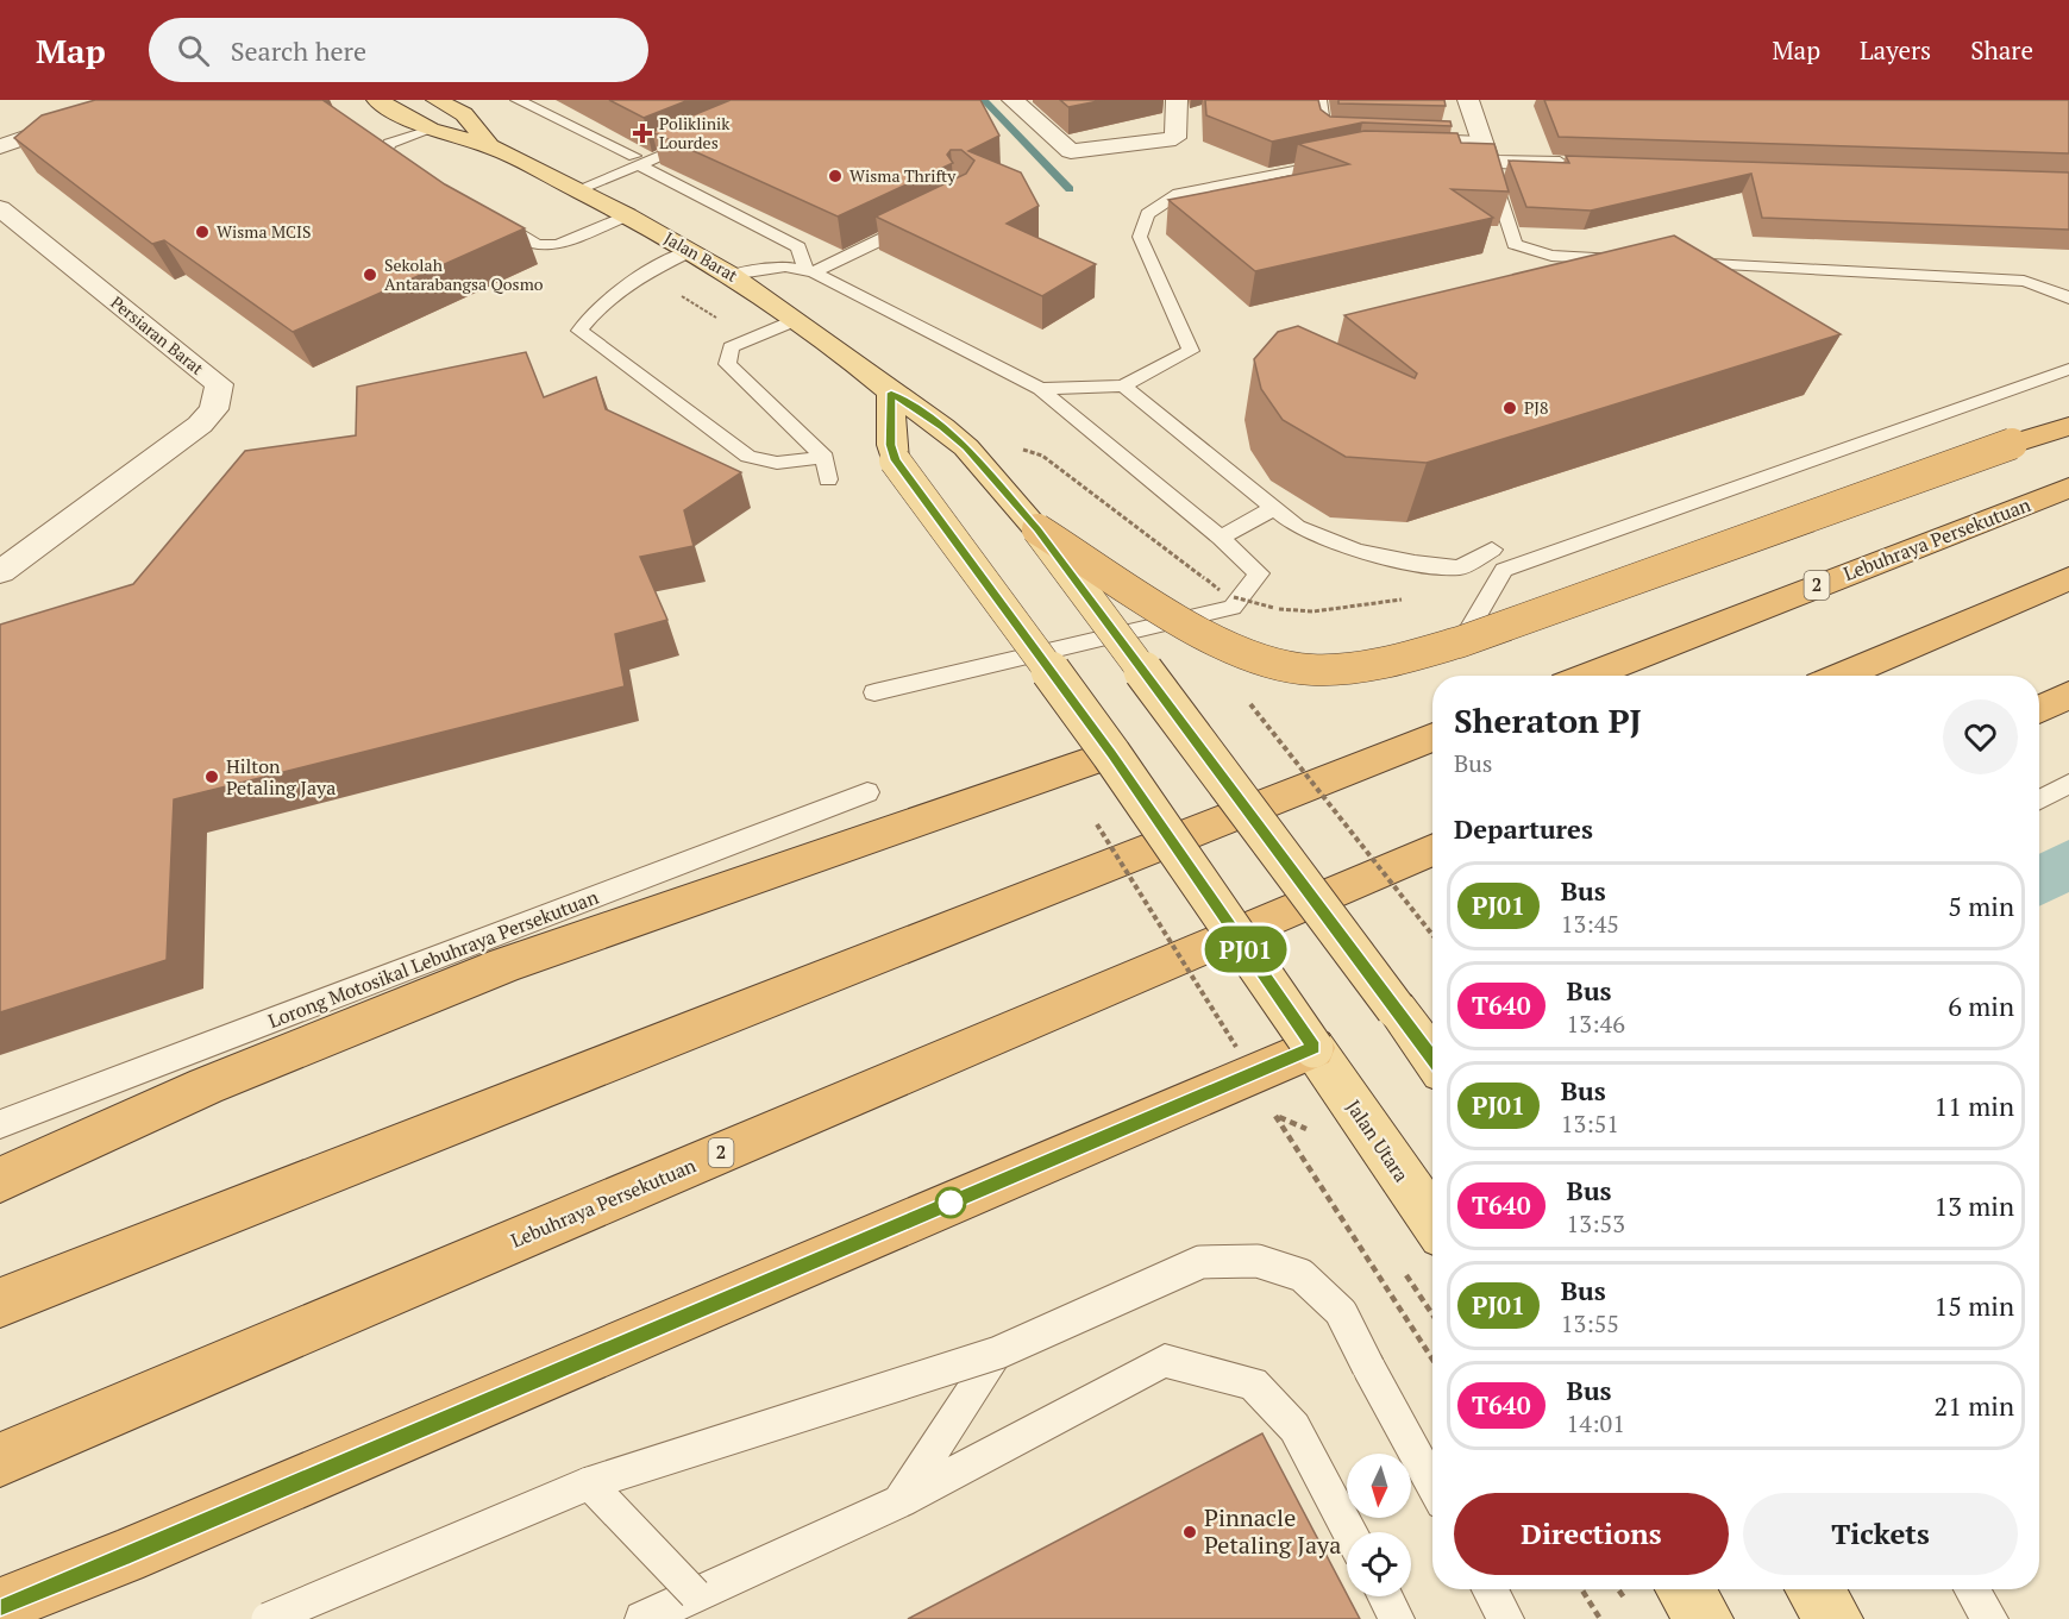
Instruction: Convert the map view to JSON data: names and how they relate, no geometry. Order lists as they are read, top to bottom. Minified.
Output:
{"streets":{"highway":["Lebuhraya Persekutuan","2"],"main road":["Jalan Barat","Jalan Utara"],"street":["Persiaran Barat"],"lane":["Lorong Motosikal Lebuhraya Persekutuan"]},"places":{"health":["Poliklinik Lourdes"],"other":["Wisma Thrifty","Wisma MCIS","Sekolah Antarabangsa Qosmo","PJ8","Hilton Petaling Jaya","Pinnacle Petaling Jaya"]},"lines":["bus line PJ01"],"north":"bottom","page":{"header":"Map","search":"Search here","nav":["Map","Layers","Share"],"on_map":"PJ01","heading":[["Sheraton PJ","Bus"],"Departures"],"list":[{"mark":"PJ01","name":"Bus","note":"13:45","value":"5 min"},{"mark":"T640","name":"Bus","note":"13:46","value":"6 min"},{"mark":"PJ01","name":"Bus","note":"13:51","value":"11 min"},{"mark":"T640","name":"Bus","note":"13:53","value":"13 min"},{"mark":"PJ01","name":"Bus","note":"13:55","value":"15 min"},{"mark":"T640","name":"Bus","note":"14:01","value":"21 min"}],"buttons":["Directions","Tickets"]}}
